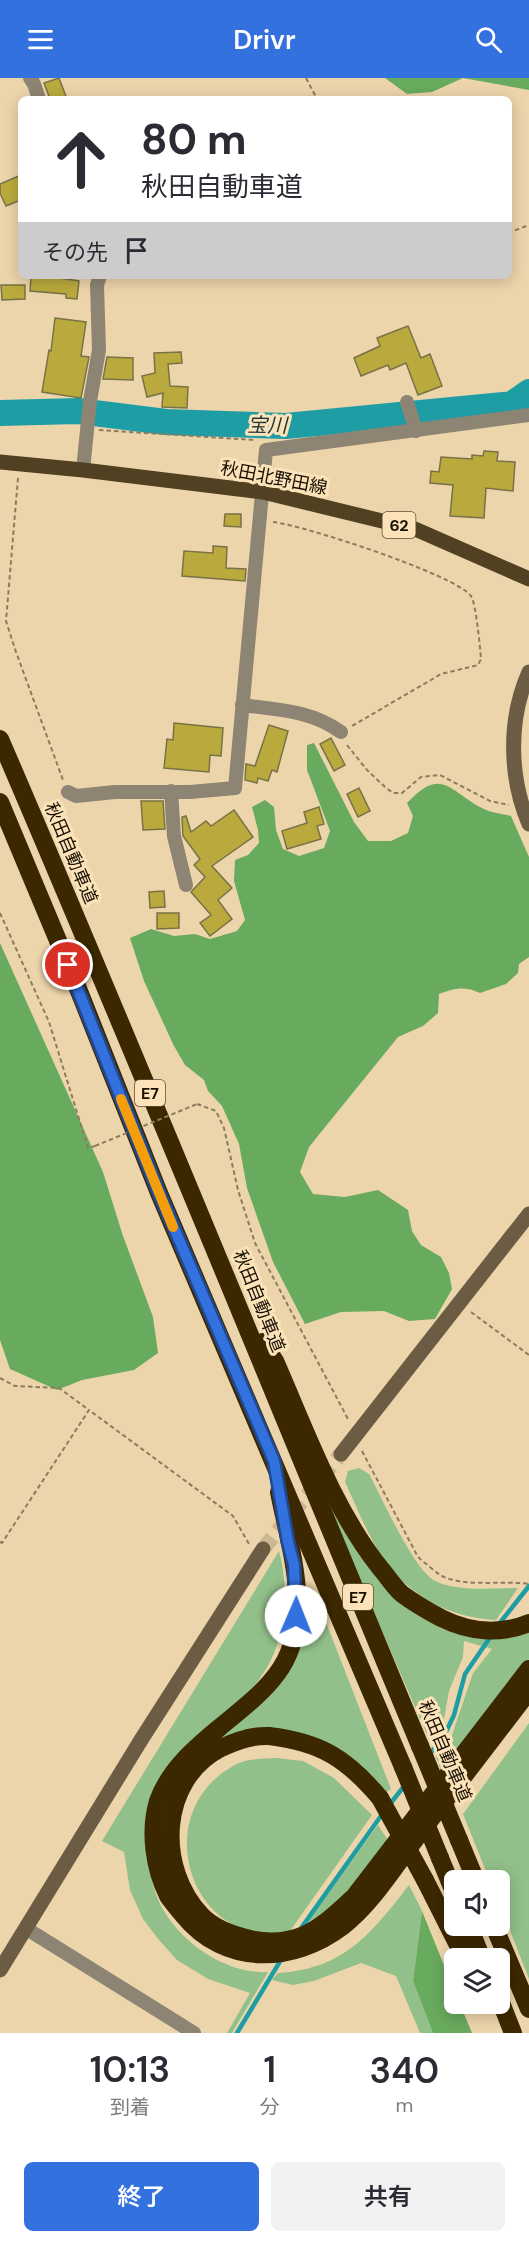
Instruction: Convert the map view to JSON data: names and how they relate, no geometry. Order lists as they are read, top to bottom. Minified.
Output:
{"streets":{"highway":["秋田自動車道","E7"],"main road":["秋田北野田線","62"]},"water":["宝川"],"page":{"header":"Drivr","turn":["80 m","秋田自動車道"],"then":"その先","eta":["10:13","到着","1","分","340","m"],"buttons":["終了","共有"]}}
